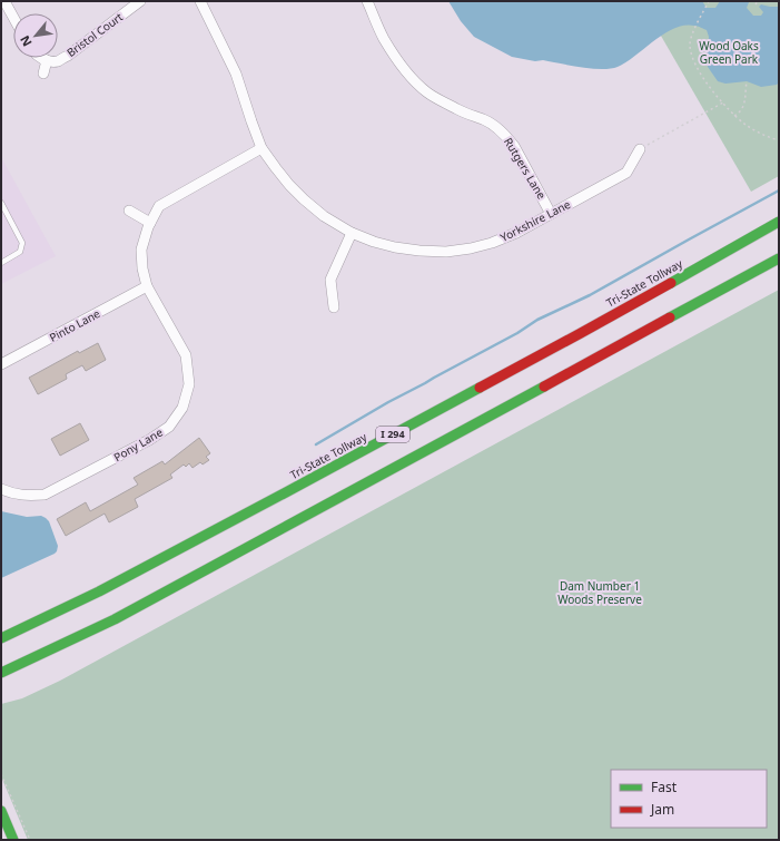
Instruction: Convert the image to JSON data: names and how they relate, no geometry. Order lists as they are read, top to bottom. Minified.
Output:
{"streets":{"main road":["Tri-State Tollway","I 294"],"street":["Bristol Court","Rutgers Lane","Yorkshire Lane","Pinto Lane","Pony Lane"]},"crossings":[["Rutgers Lane","Yorkshire Lane"],["Yorkshire Lane","Pony Lane"],["Pinto Lane","Pony Lane"]],"parks":["Wood Oaks Green Park","Dam Number 1 Woods Preserve"],"legend":["Fast","Jam"],"north":"bottom left"}
